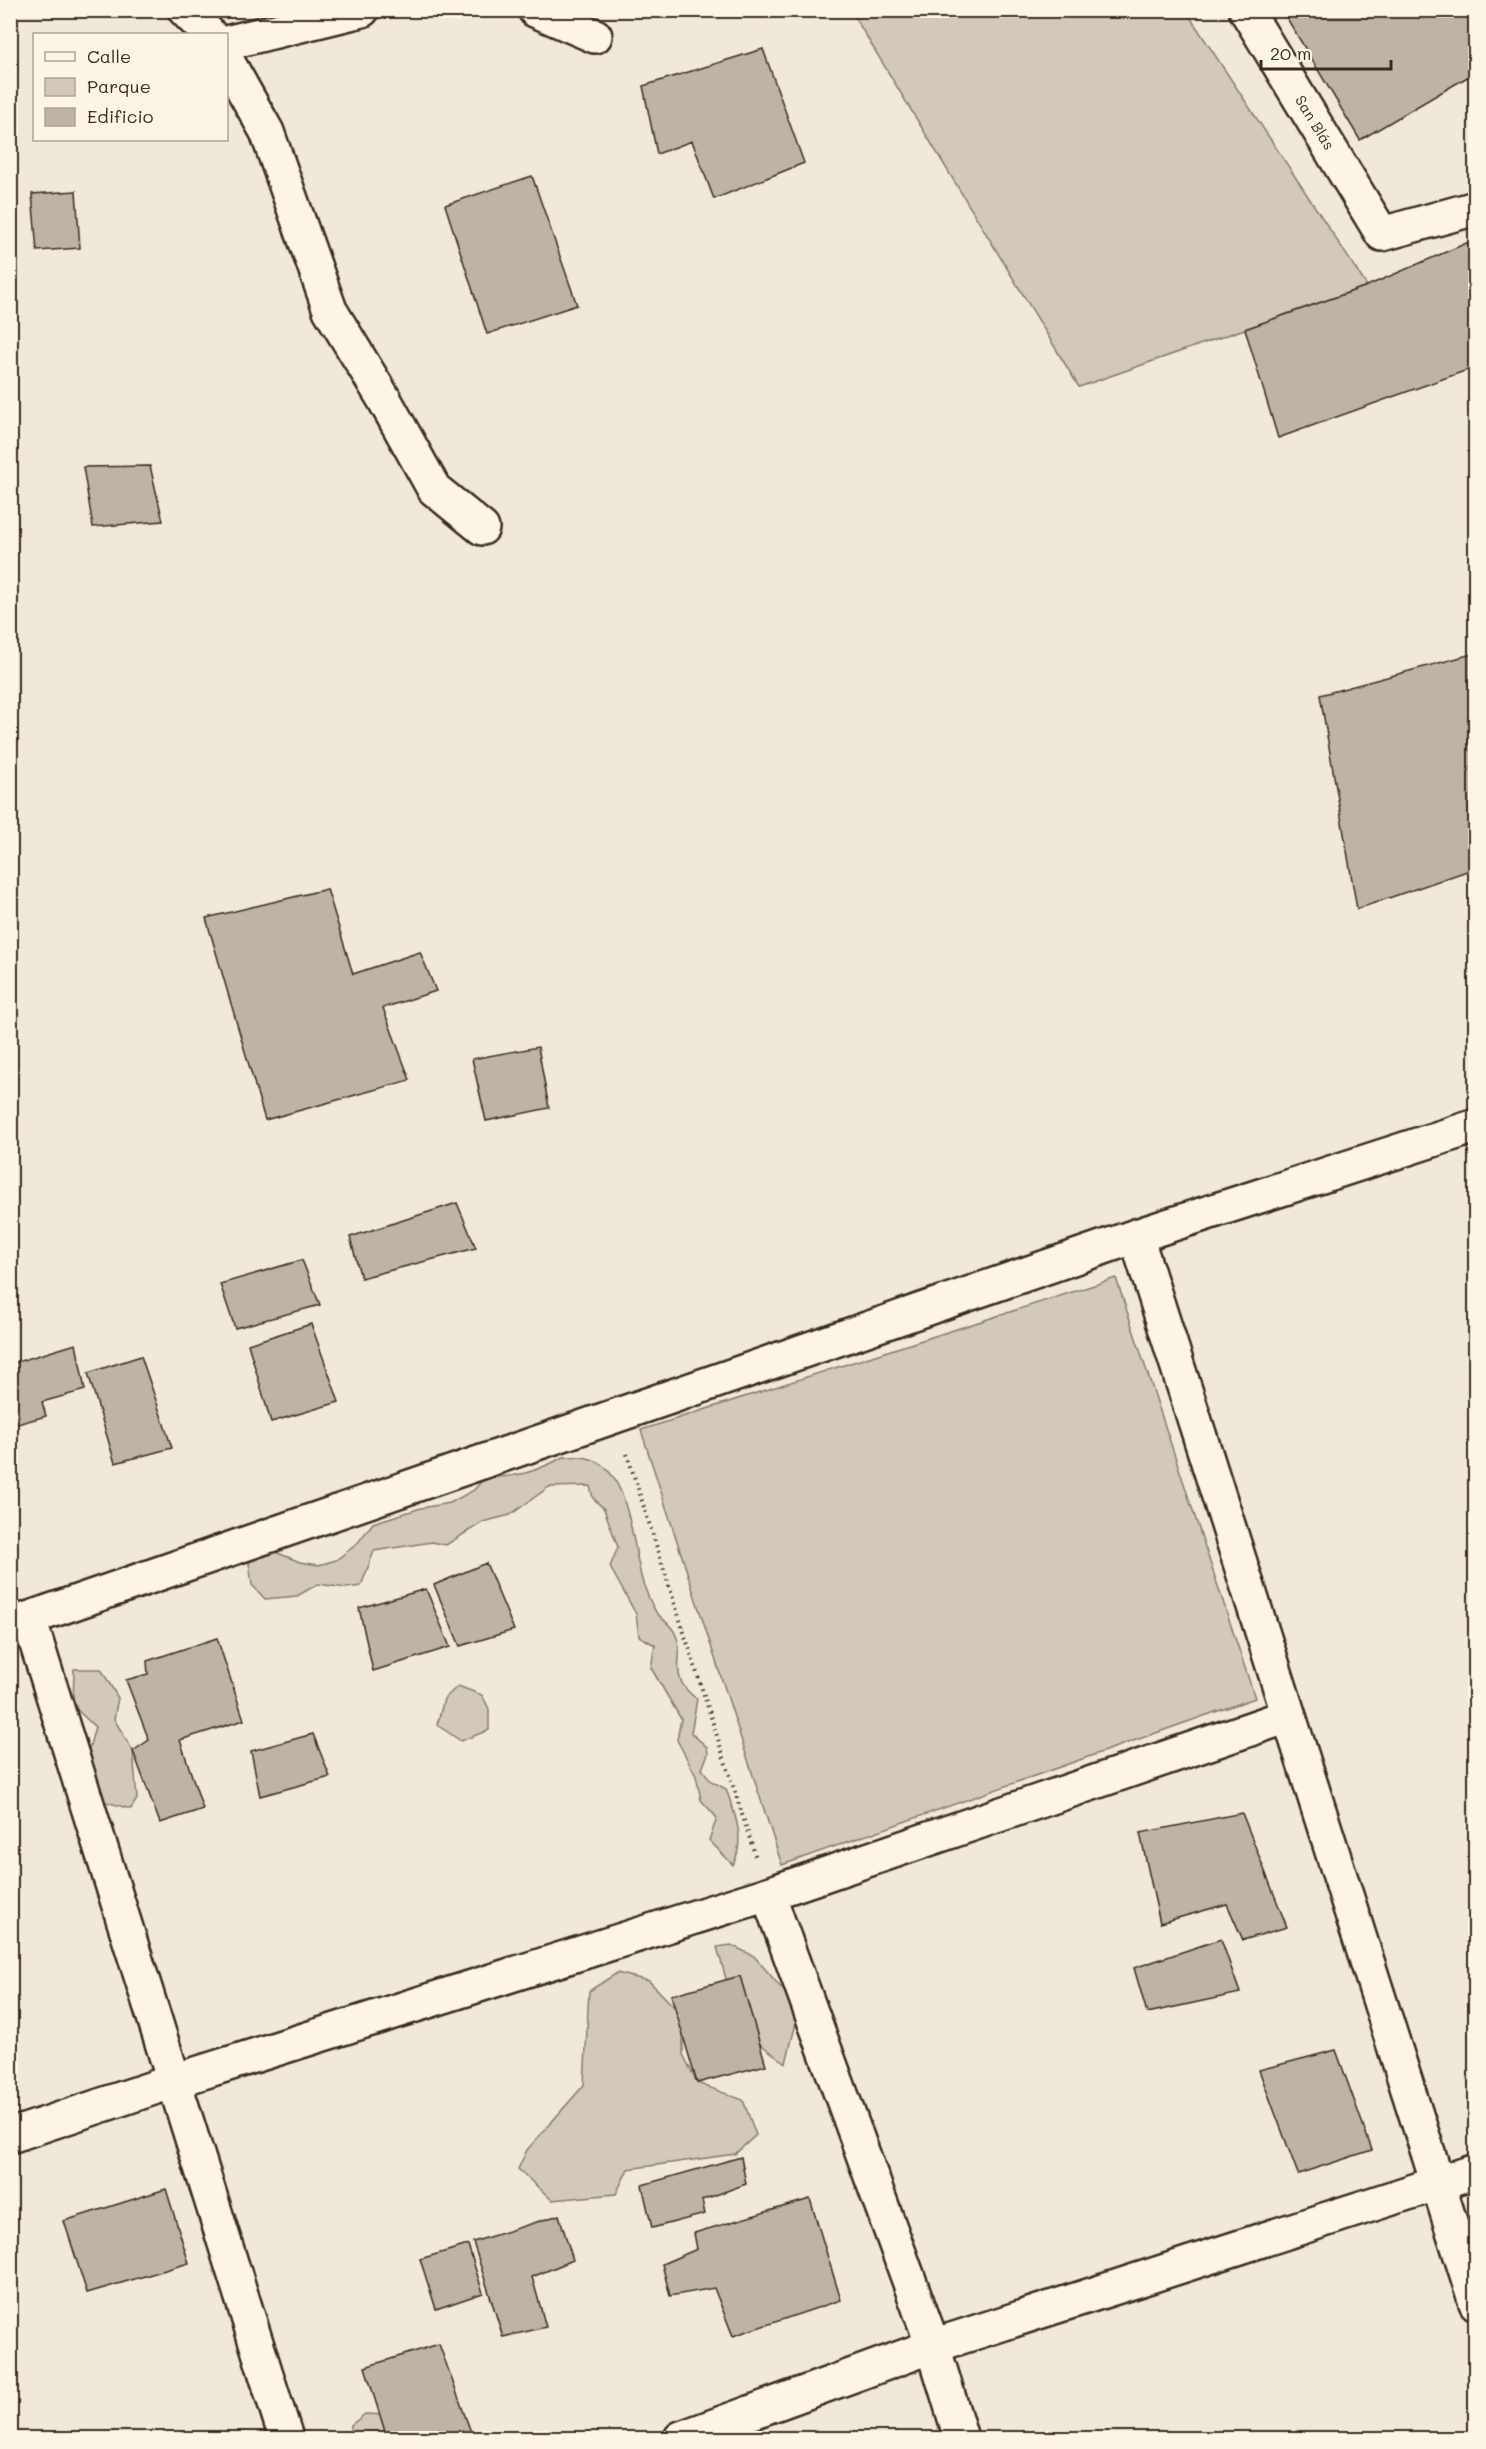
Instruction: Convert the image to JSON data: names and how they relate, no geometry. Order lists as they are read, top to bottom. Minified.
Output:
{"streets":{"street":["San Blás"]},"legend":["Calle","Parque","Edificio"],"scale_bar":"20 m"}
